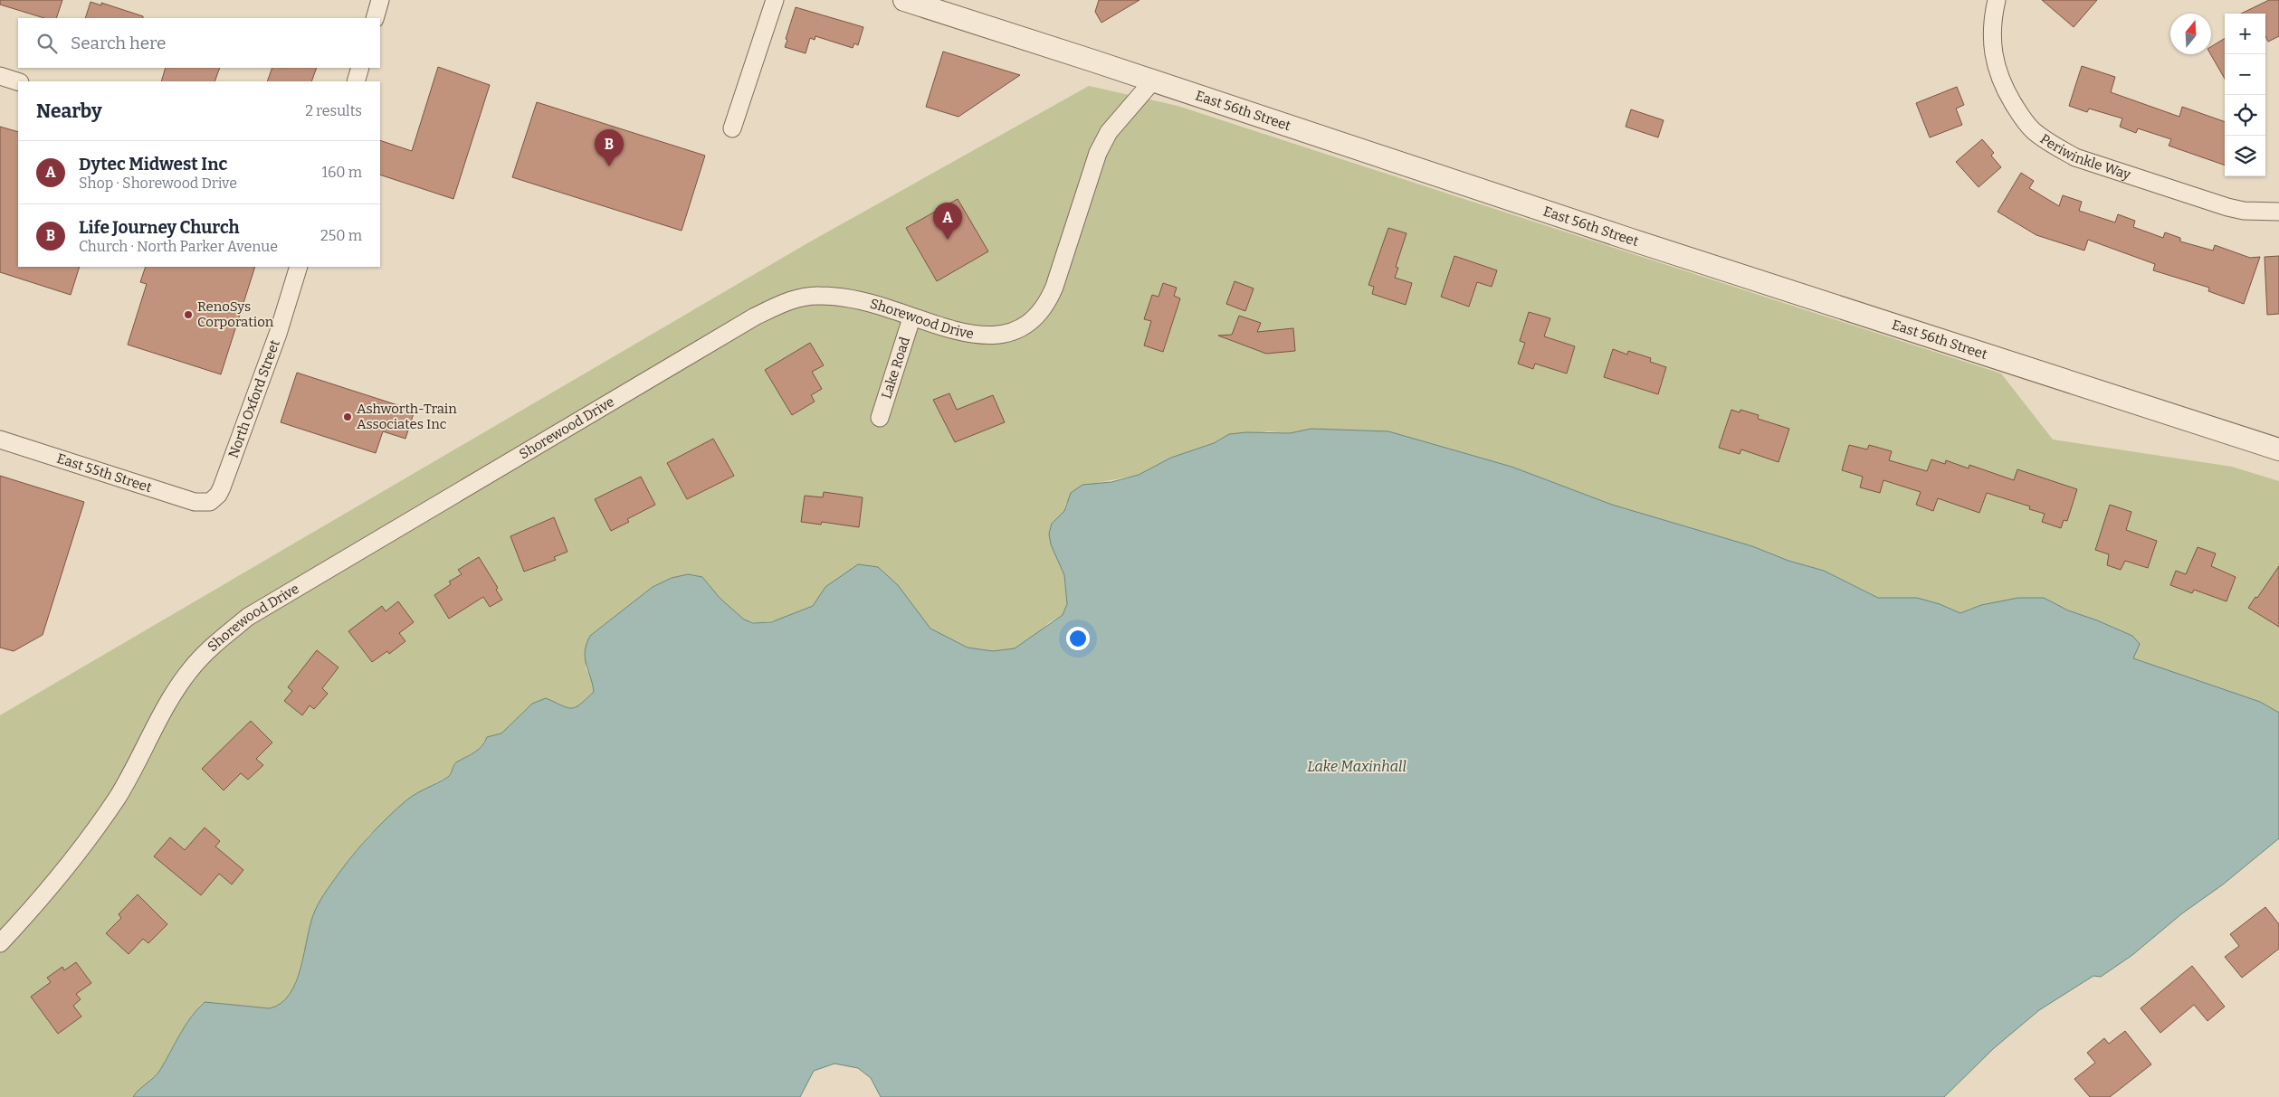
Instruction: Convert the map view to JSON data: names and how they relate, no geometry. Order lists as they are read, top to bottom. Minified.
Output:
{"streets":{"street":["East 56th Street","Periwinkle Way","Shorewood Drive","Lake Road","North Oxford Street","East 55th Street"]},"crossings":[["East 56th Street","Shorewood Drive"],["Shorewood Drive","Lake Road"],["North Oxford Street","East 55th Street"]],"water":["Lake Maxinhall"],"places":["RenoSys Corporation","Ashworth-Train Associates Inc"],"north":"top","page":{"map_buttons":["+","−"],"search":"Search here","heading":["Nearby","2 results"],"pins":["B","A"],"list":[{"mark":"A","name":"Dytec Midwest Inc","note":"Shop · Shorewood Drive","value":"160 m"},{"mark":"B","name":"Life Journey Church","note":"Church · North Parker Avenue","value":"250 m"}]}}
